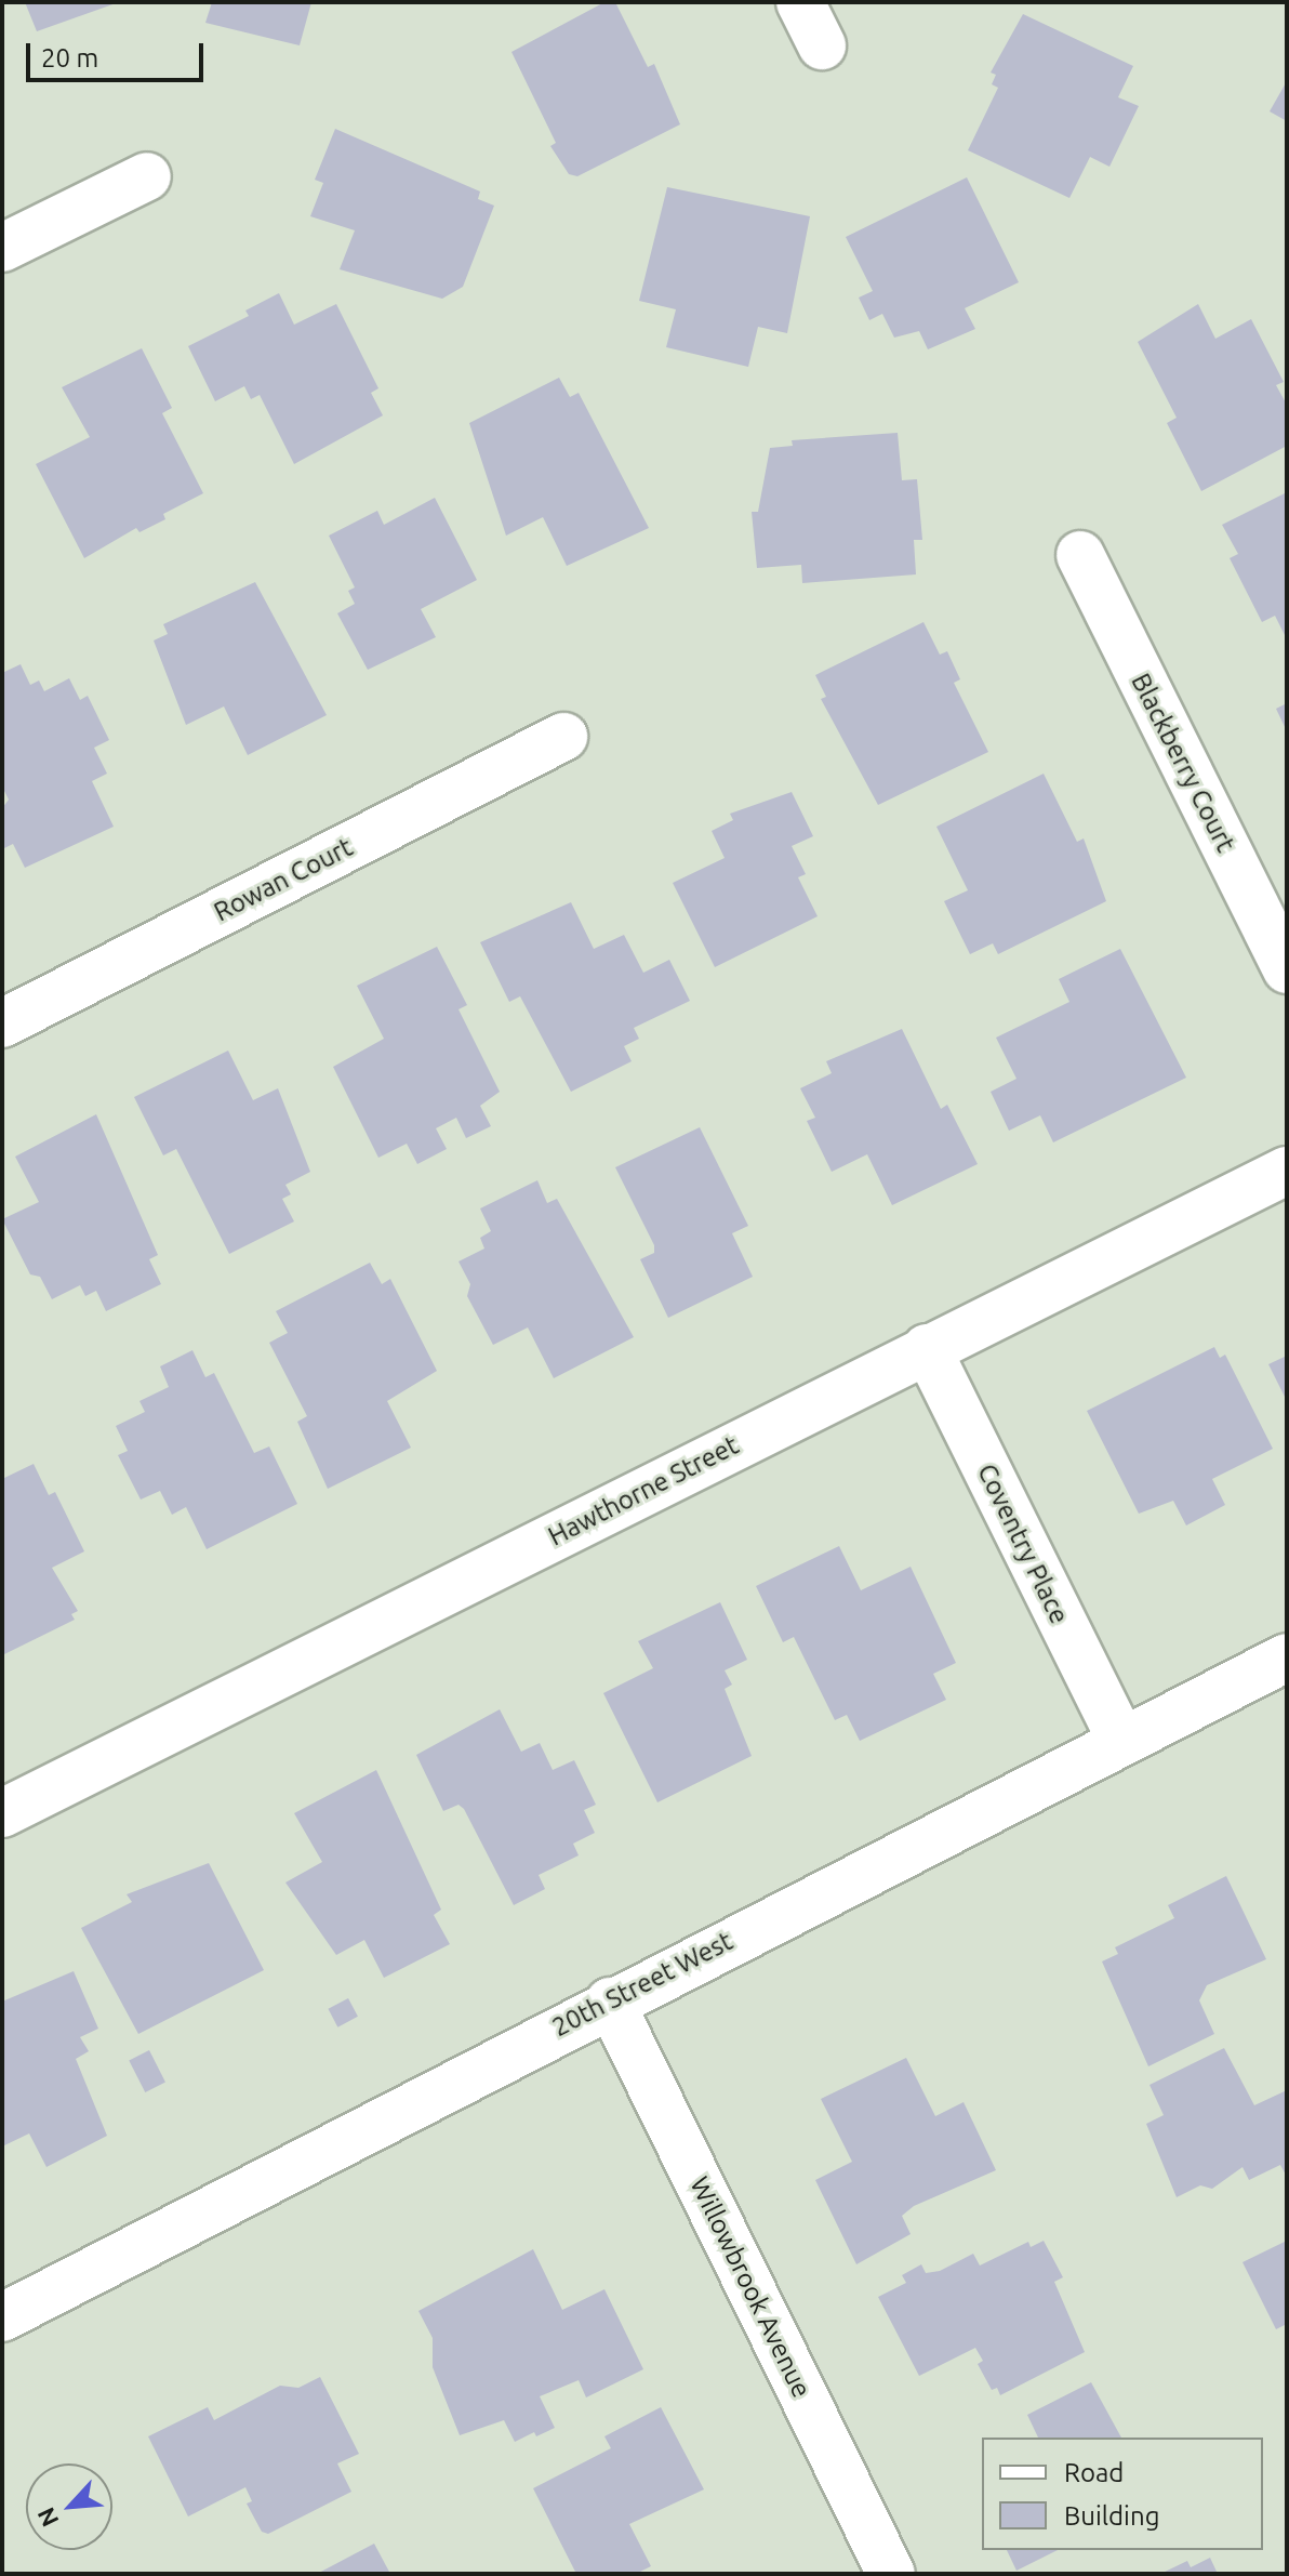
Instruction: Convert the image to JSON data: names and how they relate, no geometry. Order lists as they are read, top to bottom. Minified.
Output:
{"streets":{"street":["Blackberry Court","Rowan Court","Hawthorne Street","Coventry Place","20th Street West","Willowbrook Avenue"]},"crossings":[["Hawthorne Street","Coventry Place"],["Coventry Place","20th Street West"],["20th Street West","Willowbrook Avenue"]],"legend":["Road","Building"],"scale_bar":"20 m","north":"bottom left"}
